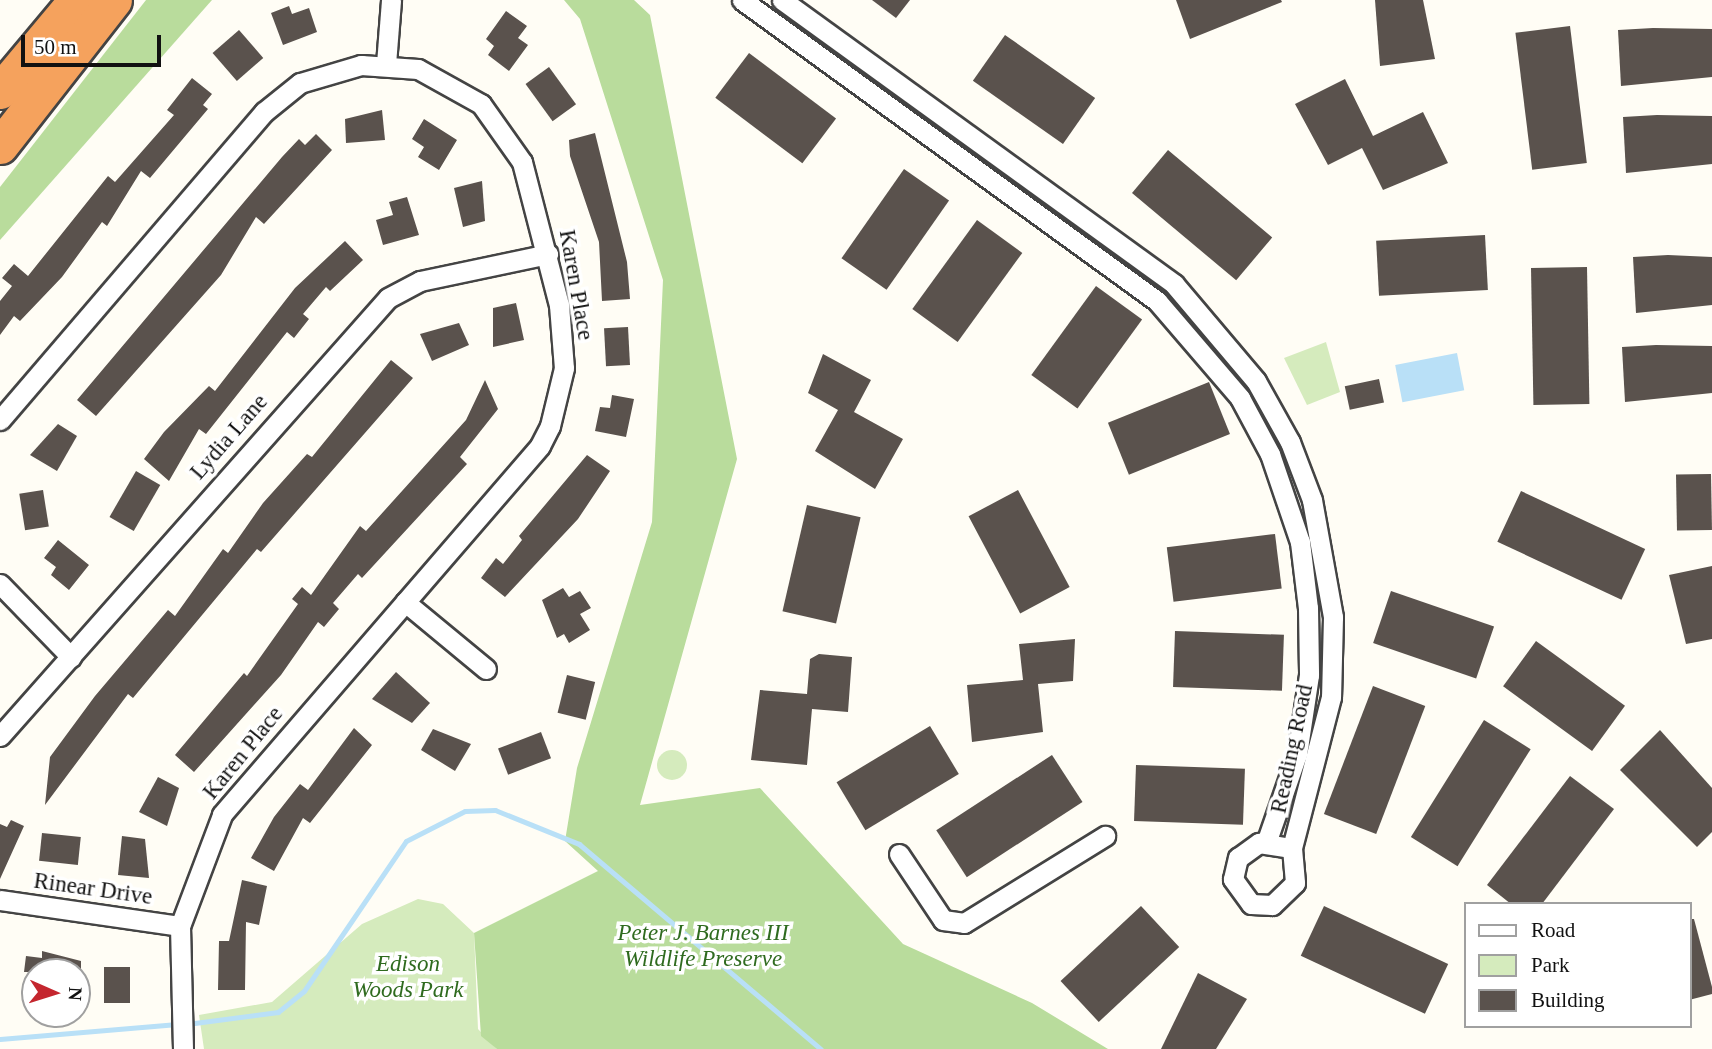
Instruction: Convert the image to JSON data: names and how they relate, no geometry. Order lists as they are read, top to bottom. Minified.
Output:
{"streets":{"street":["Karen Place","Lydia Lane","Reading Road","Rinear Drive"]},"crossings":[["Karen Place","Lydia Lane"],["Karen Place","Rinear Drive"]],"parks":["Peter J. Barnes III Wildlife Preserve","Edison Woods Park"],"legend":["Road","Park","Building"],"scale_bar":"50 m","north":"right"}
